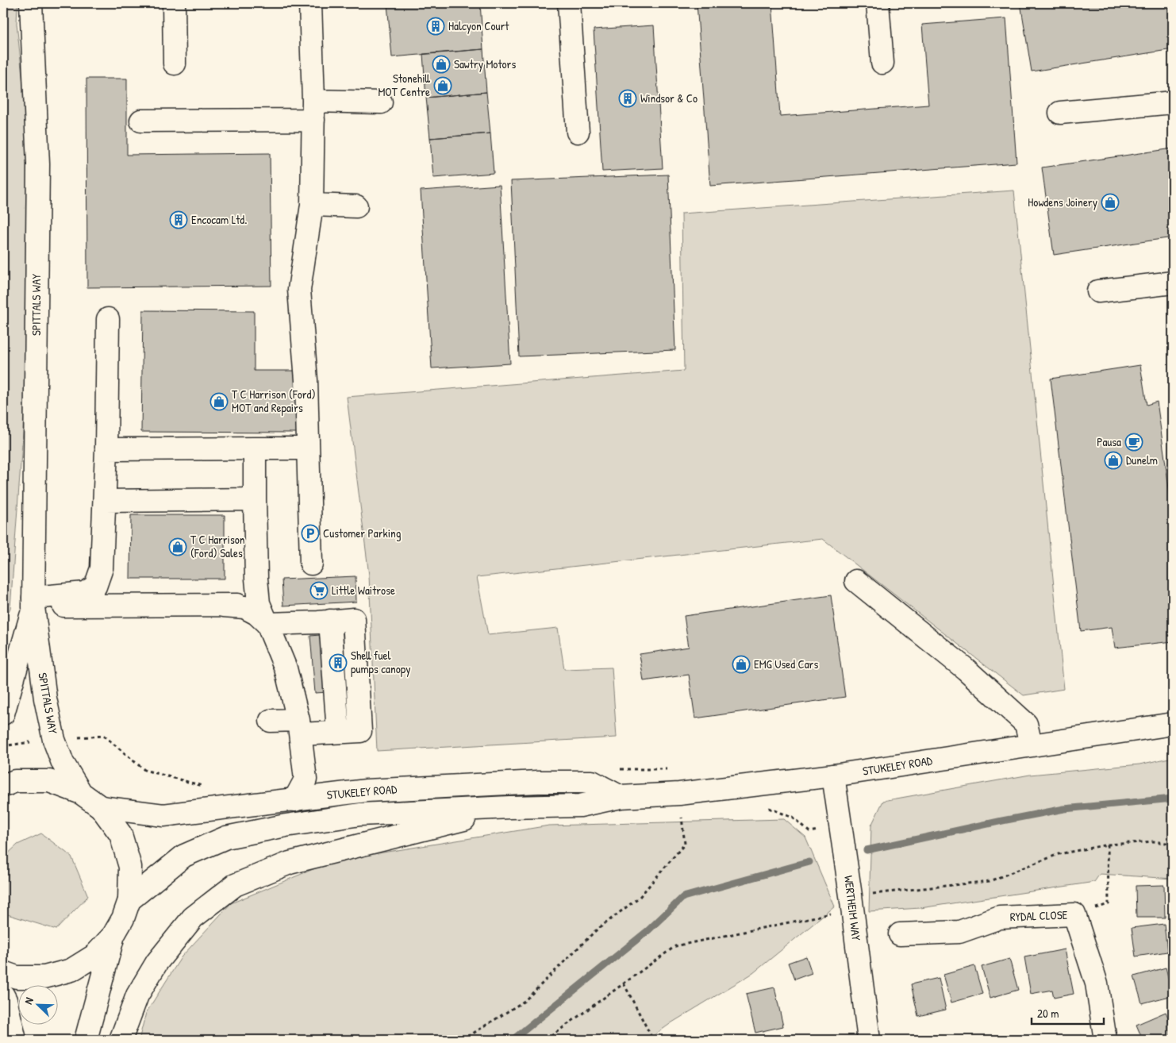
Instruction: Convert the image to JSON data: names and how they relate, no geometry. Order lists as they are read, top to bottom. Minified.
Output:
{"streets":{"main road":["SPITTALS WAY","STUKELEY ROAD","WERTHEIM WAY","RYDAL CLOSE"]},"crossings":[["STUKELEY ROAD","WERTHEIM WAY"]],"places":{"building":["Halcyon Court","Windsor & Co","Encocam Ltd.","Shell fuel pumps canopy"],"shop":["Sawtry Motors","Stonehill MOT Centre","Howdens Joinery","T C Harrison (Ford) MOT and Repairs","Dunelm","T C Harrison (Ford) Sales","EMG Used Cars"],"cafe":["Pausa"],"parking":["Customer Parking"],"supermarket":["Little Waitrose"]},"scale_bar":"20 m","north":"top left"}
